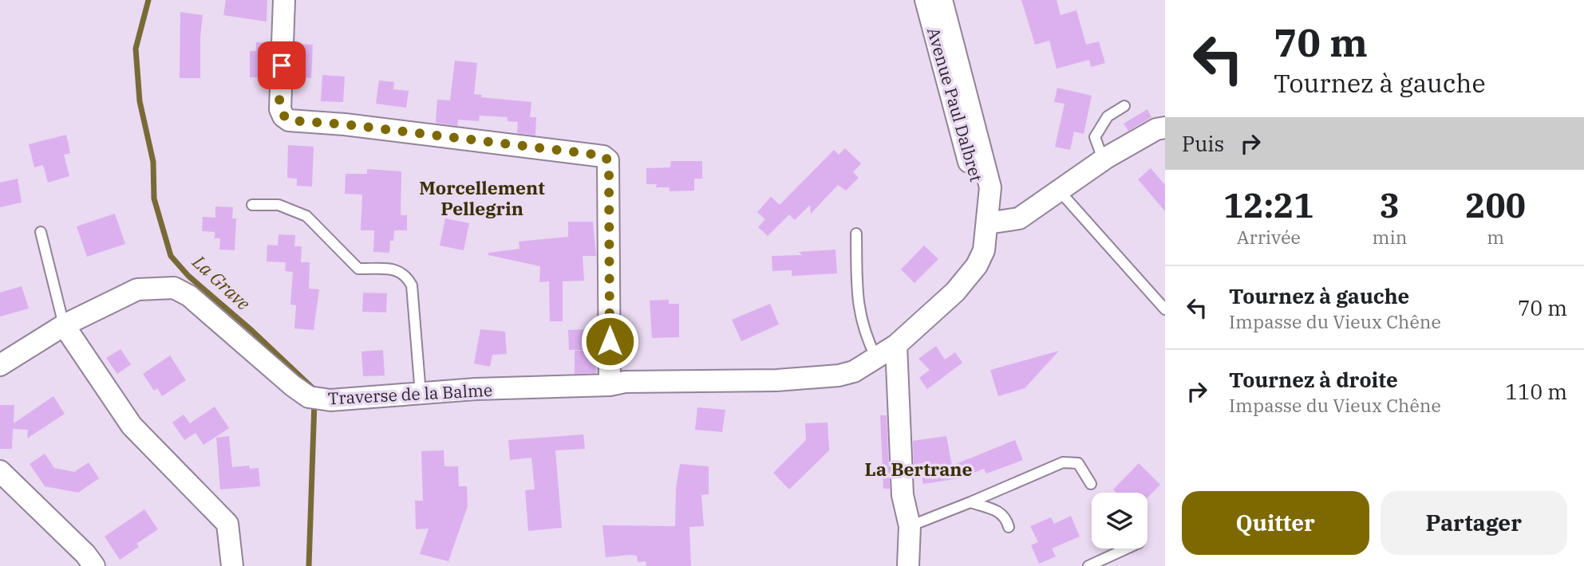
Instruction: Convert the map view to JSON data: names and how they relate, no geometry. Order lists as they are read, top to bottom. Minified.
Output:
{"streets":{"street":["Avenue Paul Dalbret","Traverse de la Balme"]},"crossings":[["Avenue Paul Dalbret","Traverse de la Balme"]],"districts":["Morcellement Pellegrin","La Bertrane"],"water":["La Grave"],"page":{"turn":["70 m","Tournez à gauche"],"then":"Puis","eta":["12:21","Arrivée","3","min","200","m"],"list":[{"name":"Tournez à gauche","note":"Impasse du Vieux Chêne","value":"70 m"},{"name":"Tournez à droite","note":"Impasse du Vieux Chêne","value":"110 m"}],"buttons":["Quitter","Partager"]}}
